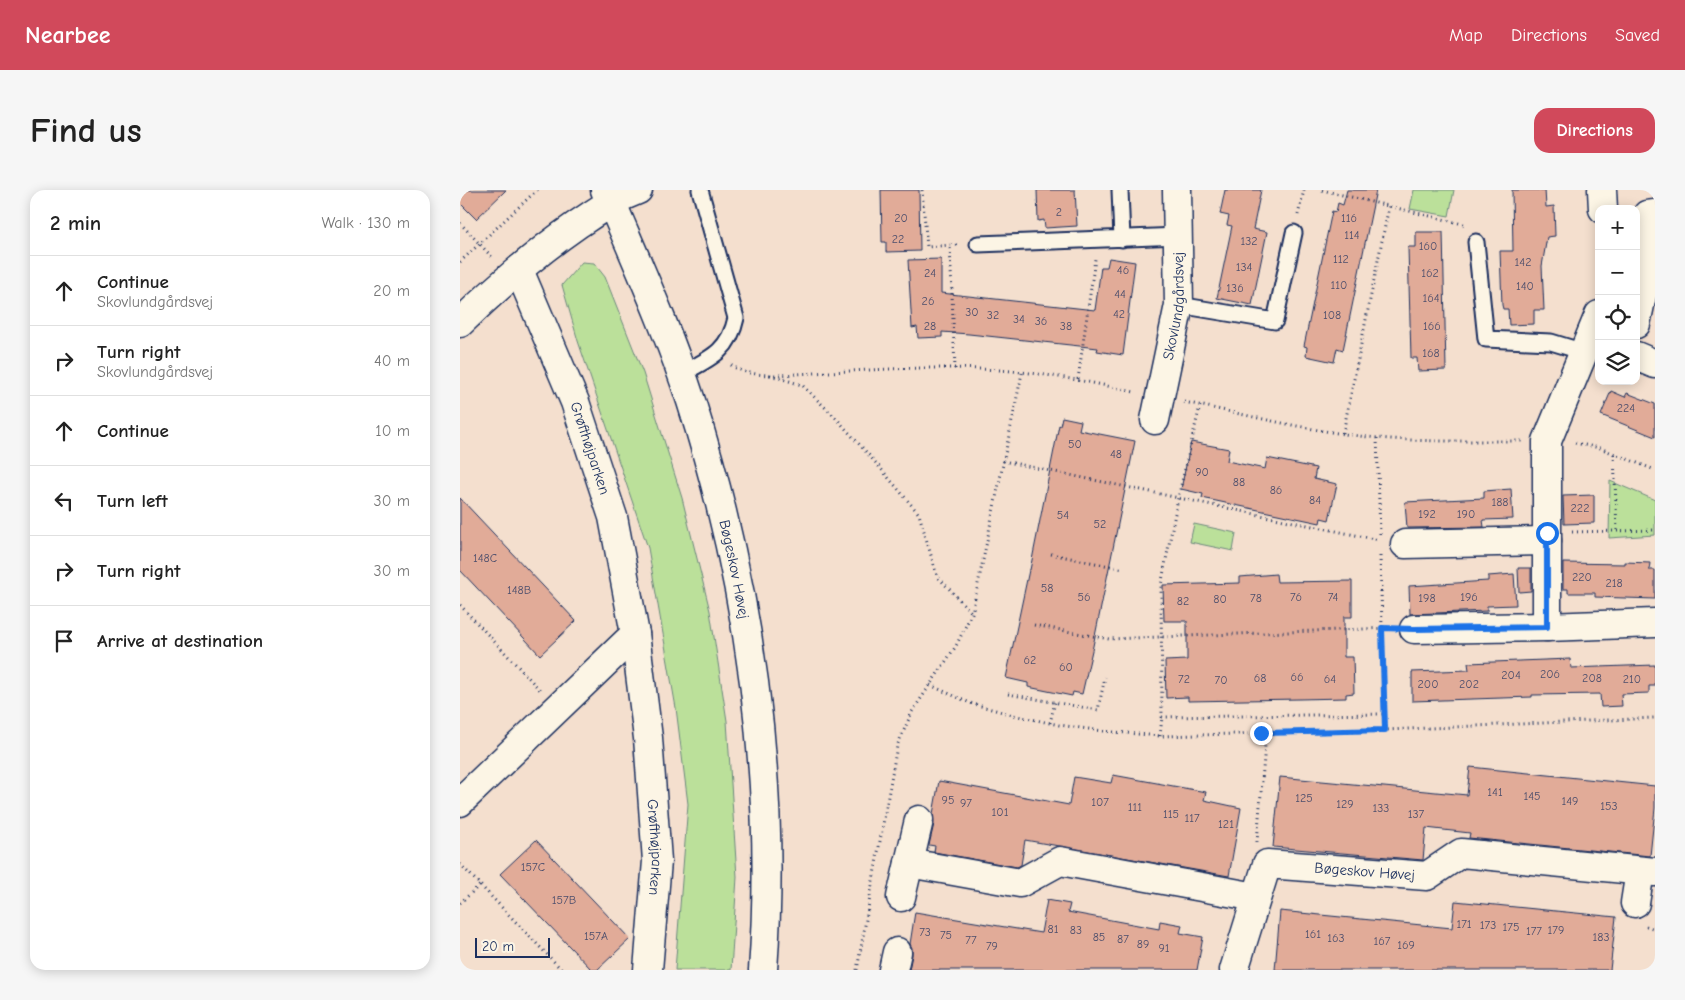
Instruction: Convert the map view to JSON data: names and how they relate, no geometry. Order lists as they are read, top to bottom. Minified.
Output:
{"streets":{"street":["Skovlundgårdsvej","Grøfthøjparken","Bøgeskov Høvej"]},"house_numbers":["2","20","116","114","22","132","160","112","142","134","46","24","162","110","140","136","44","164","26","30","42","32","108","34","36","28","38","166","168","224","50","48","90","88","86","84","188","222","192","190","54","52","148C","220","218","58","148B","56","76","74","196","78","198","80","82","62","60","206","204","66","68","208","72","64","210","70","200","202","141","145","125","95","149","107","97","129","153","111","133","101","115","137","117","121","157C","157B","171","173","175","81","83","179","177","73","161","75","157A","85","183","163","87","77","167","89","169","79","91"],"scale_bar":"20 m","page":{"header":"Nearbee","nav":["Map","Directions","Saved"],"buttons":"Directions","title":"Find us","heading":["2 min","Walk · 130 m"],"map_buttons":["+","−"],"list":[["Continue","Skovlundgårdsvej","20 m"],["Turn right","Skovlundgårdsvej","40 m"],["Continue","10 m"],["Turn left","30 m"],["Turn right","30 m"],"Arrive at destination"],"scale":"20 m"}}
